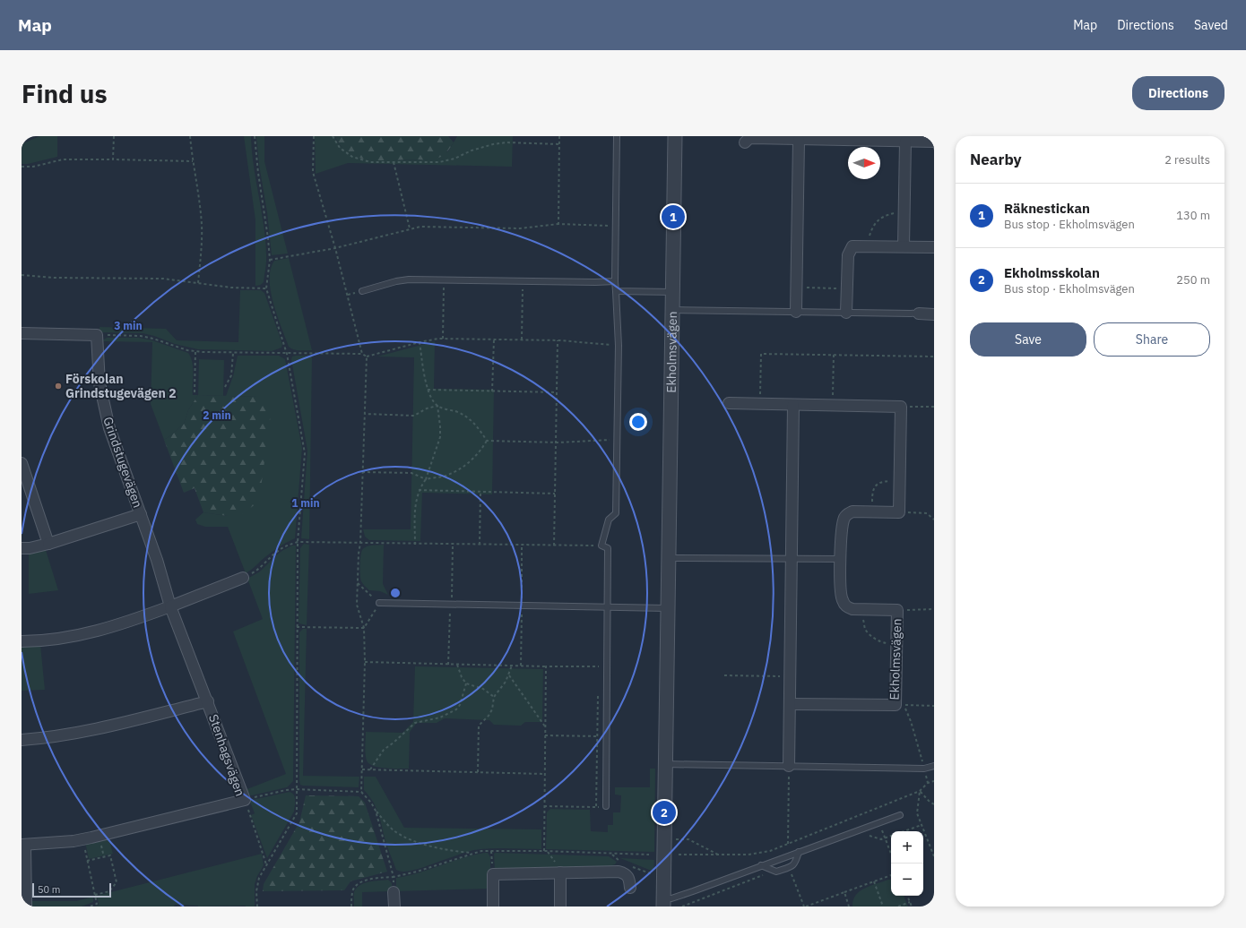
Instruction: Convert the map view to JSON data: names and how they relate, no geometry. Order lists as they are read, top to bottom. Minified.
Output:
{"streets":{"street":["Ekholmsvägen","Grindstugevägen","Stenhagsvägen"]},"crossings":[["Grindstugevägen","Stenhagsvägen"]],"places":["Förskolan Grindstugevägen 2"],"scale_bar":"50 m","north":"right","page":{"header":"Map","nav":["Map","Directions","Saved"],"buttons":["Directions",["Save","Share"]],"title":"Find us","heading":["Nearby","2 results"],"list":[{"mark":"1","name":"Räknestickan","note":"Bus stop · Ekholmsvägen","value":"130 m"},{"mark":"2","name":"Ekholmsskolan","note":"Bus stop · Ekholmsvägen","value":"250 m"}],"pins":["1","2"],"map_buttons":["+","−"],"scale":"50 m"},"rings":["3 min","2 min","1 min"]}
